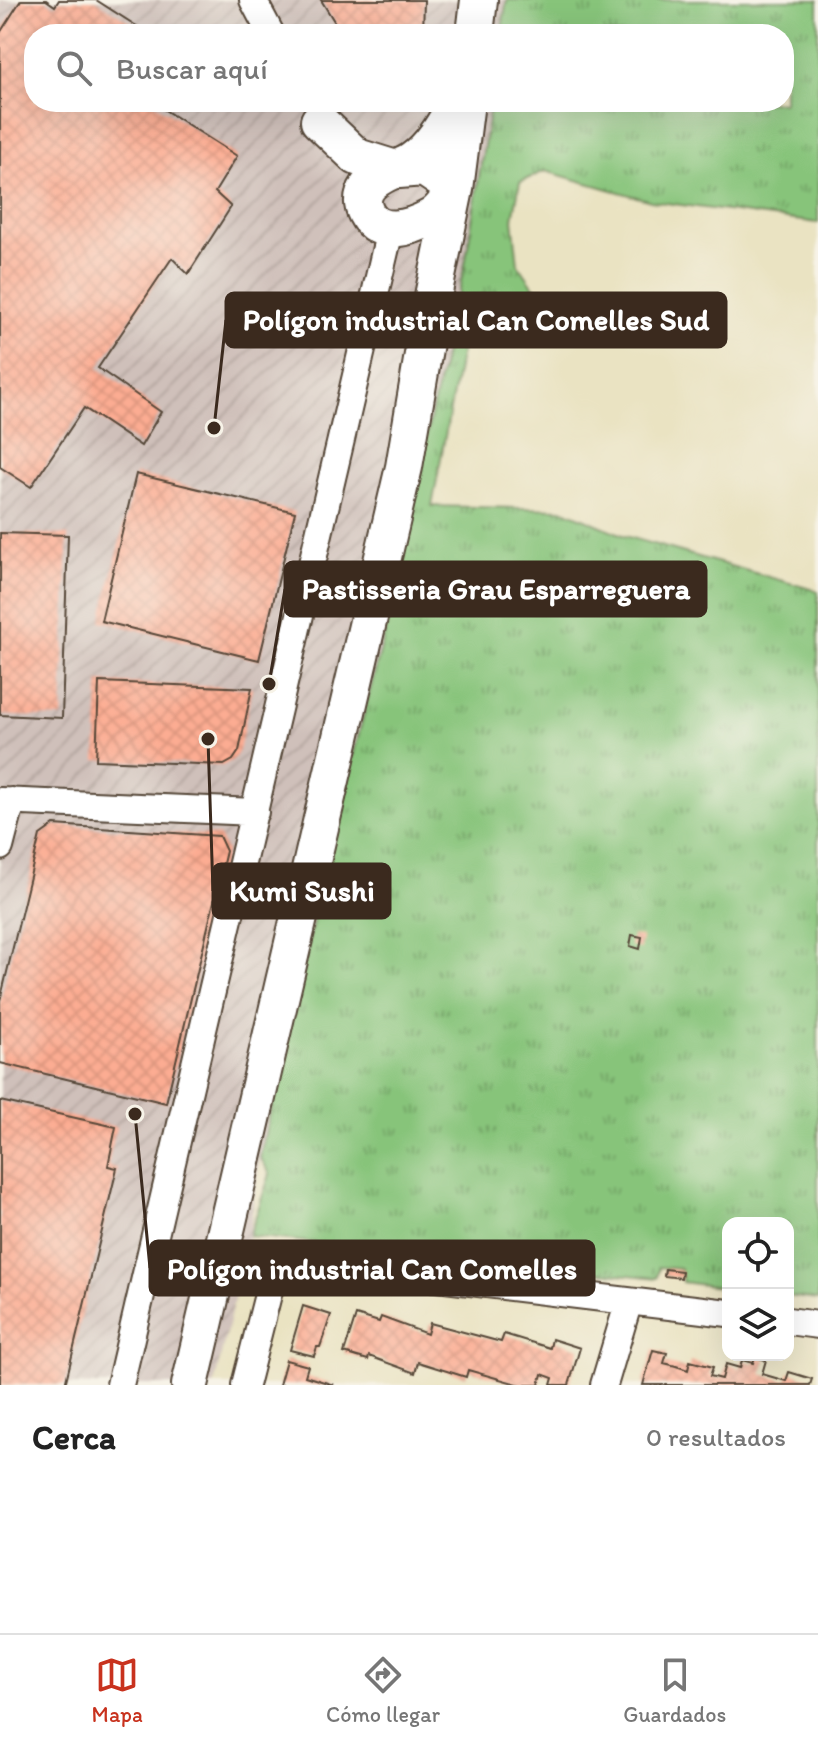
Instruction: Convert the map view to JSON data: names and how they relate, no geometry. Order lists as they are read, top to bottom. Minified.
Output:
{"places":["Polígon industrial Can Comelles Sud","Pastisseria Grau Esparreguera","Kumi Sushi","Polígon industrial Can Comelles"],"page":{"search":"Buscar aquí","heading":["Cerca","0 resultados"],"nav":["Mapa","Cómo llegar","Guardados"]}}
